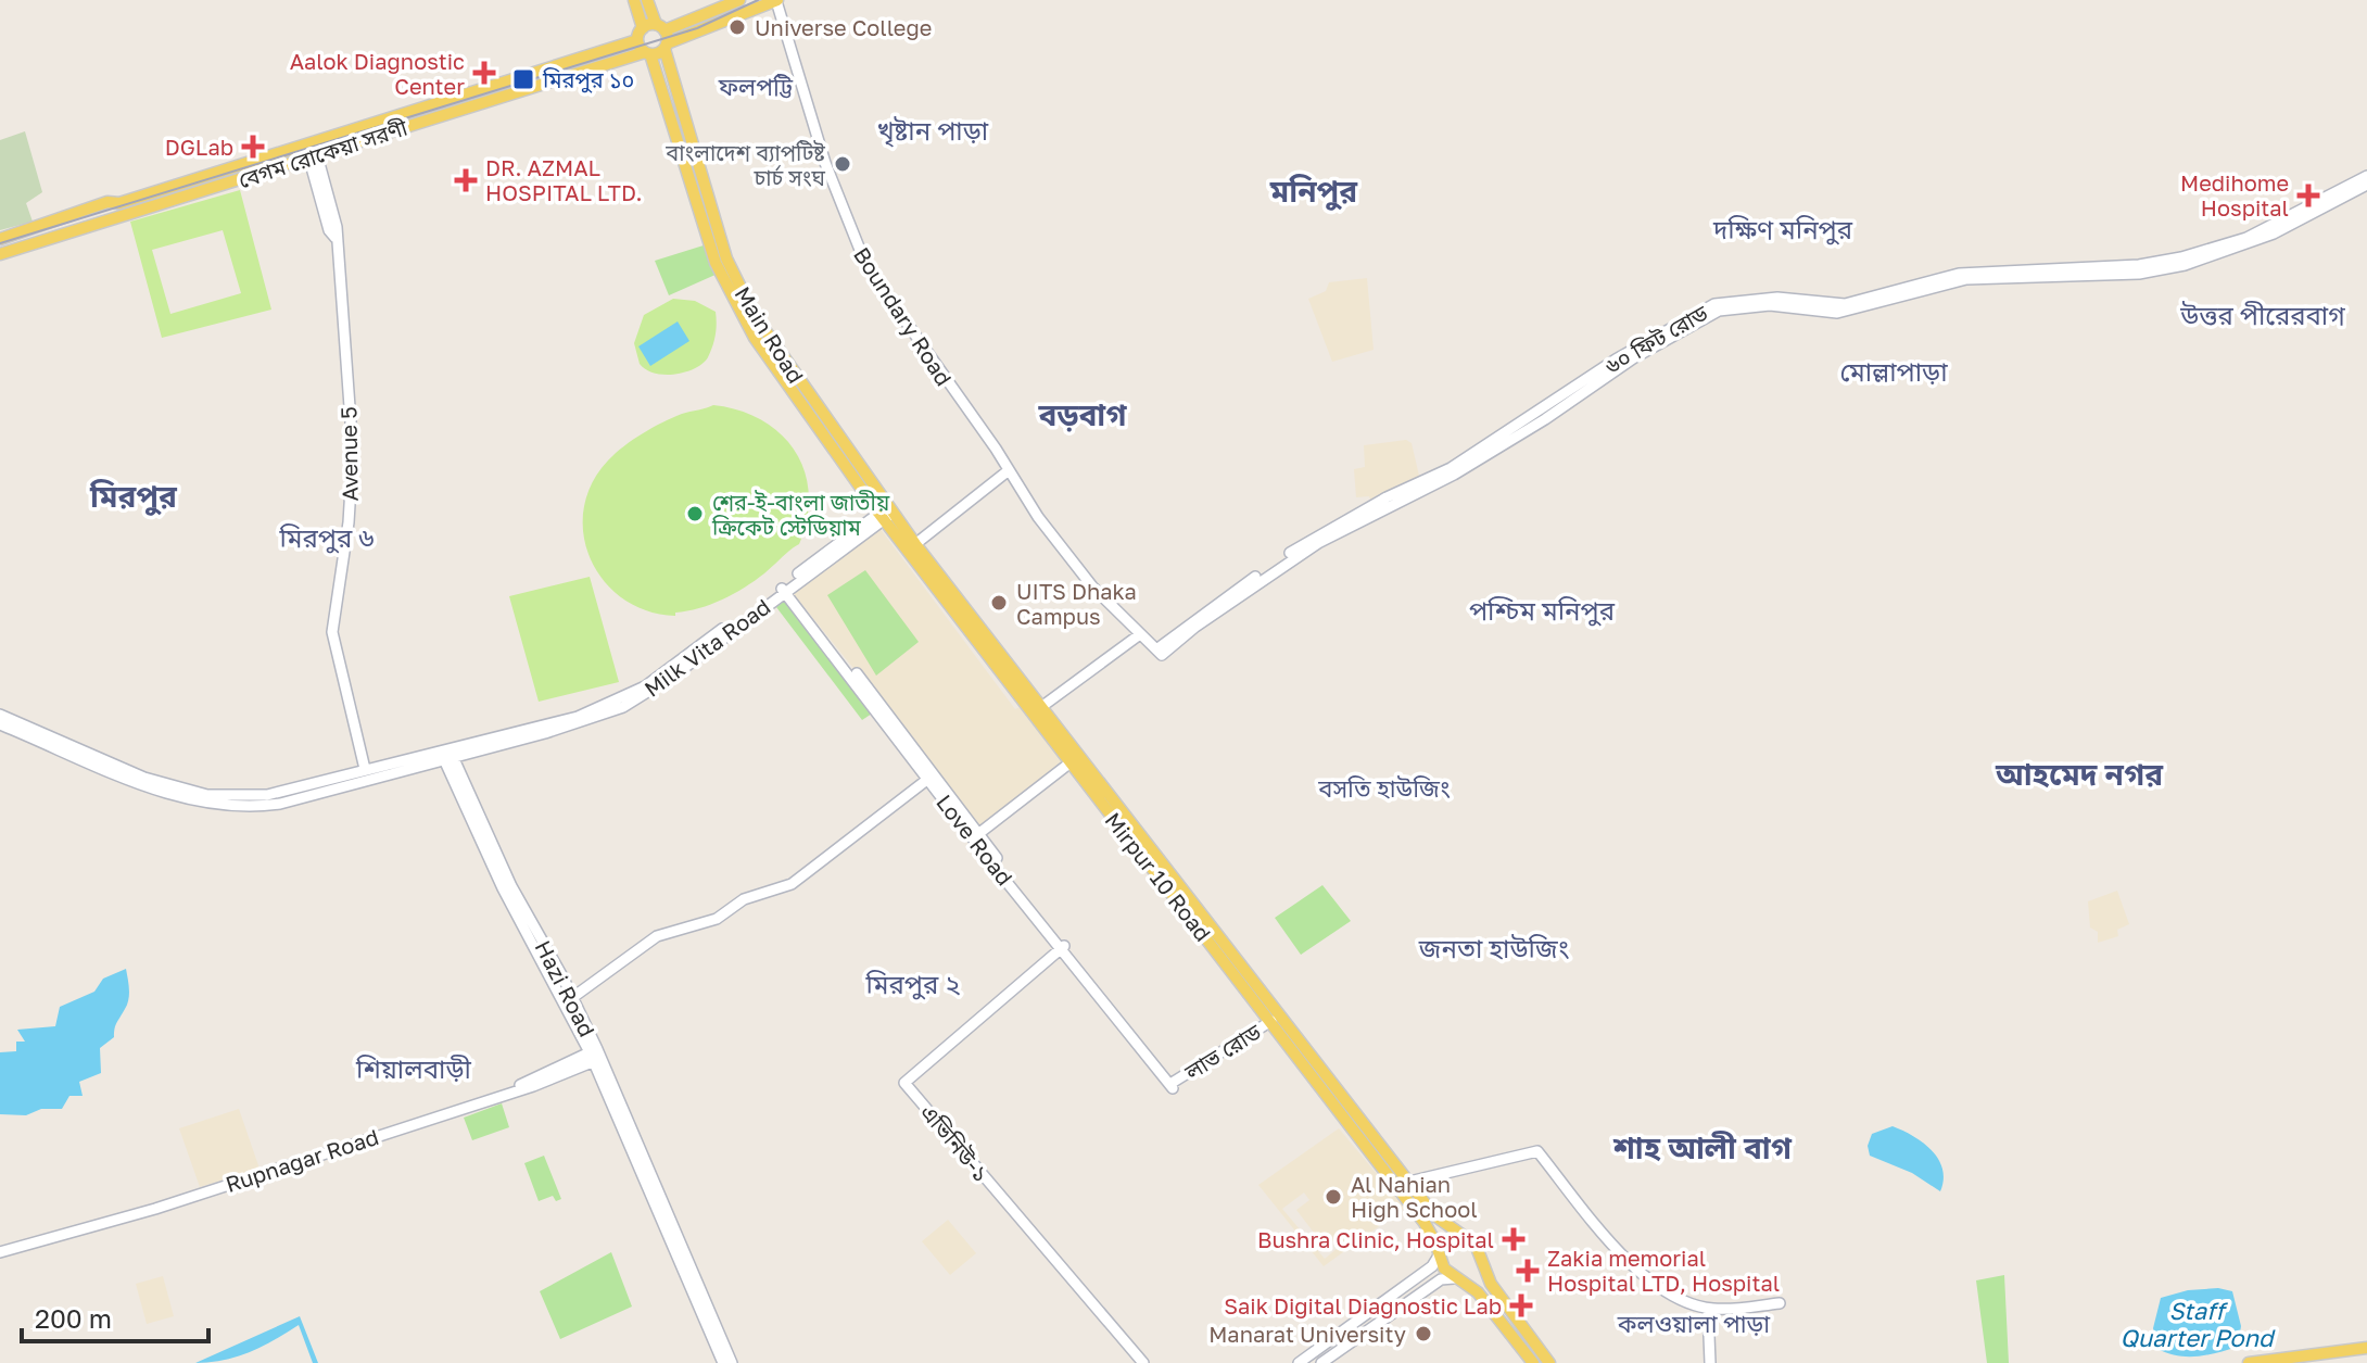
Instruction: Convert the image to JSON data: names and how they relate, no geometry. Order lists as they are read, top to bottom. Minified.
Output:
{"streets":{"main road":["বেগম রোকেয়া সরণী","Main Road","Mirpur 10 Road"],"street":["Boundary Road","৬০ ফিট রোড","Avenue 5","Milk Vita Road","Love Road","Hazi Road","লাভ রোড","এভিনিউ-১","Rupnagar Road"]},"crossings":[["বেগম রোকেয়া সরণী","Main Road"],["বেগম রোকেয়া সরণী","Avenue 5"],["Boundary Road","৬০ ফিট রোড"],["Main Road","Milk Vita Road"],["Main Road","Mirpur 10 Road"],["Avenue 5","Milk Vita Road"],["Milk Vita Road","Love Road"],["Milk Vita Road","Mirpur 10 Road"],["Milk Vita Road","Hazi Road"],["Love Road","লাভ রোড"],["Love Road","এভিনিউ-১"],["Mirpur 10 Road","লাভ রোড"],["Hazi Road","Rupnagar Road"]],"districts":["ফলপট্টি","খৃষ্টান পাড়া","মনিপুর","দক্ষিণ মনিপুর","উত্তর পীরেরবাগ","মোল্লাপাড়া","বড়বাগ","মিরপুর","মিরপুর ৬","পশ্চিম মনিপুর","আহমেদ নগর","বসতি হাউজিং","জনতা হাউজিং","মিরপুর ২","শিয়ালবাড়ী","শাহ আলী বাগ","কলওয়ালা পাড়া"],"water":["Staff Quarter Pond"],"places":{"other":["Universe College","বাংলাদেশ ব্যাপটিষ্ট চার্চ সংঘ","শের-ই-বাংলা জাতীয় ক্রিকেট স্টেডিয়াম","UITS Dhaka Campus","Al Nahian High School","Manarat University"],"health":["Aalok Diagnostic Center","DGLab","DR. AZMAL HOSPITAL LTD.","Medihome Hospital","Bushra Clinic, Hospital","Zakia memorial Hospital LTD, Hospital","Saik Digital Diagnostic Lab"],"transit":["মিরপুর ১০"]},"scale_bar":"200 m"}
